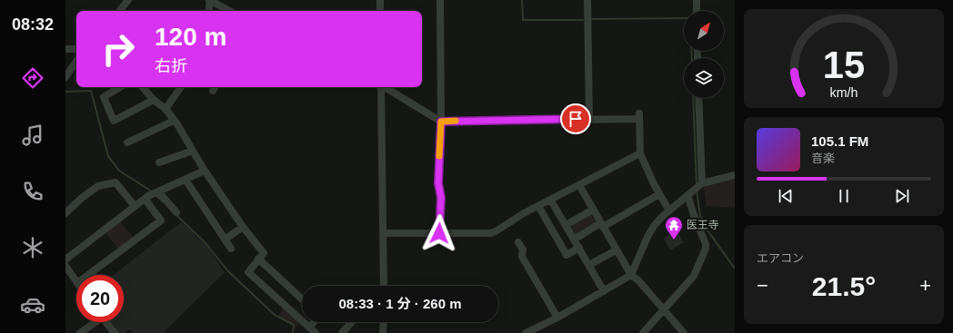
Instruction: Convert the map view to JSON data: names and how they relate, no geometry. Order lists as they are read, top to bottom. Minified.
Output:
{"places":{"temple":["医王寺"]},"north":"top right","page":{"tabs":"08:32","turn":["120 m","右折"],"song":["105.1 FM","音楽"],"tile":"エアコン","heat":["−","21.5°","+"],"limit":"20","trip":"08:33 · 1 分 · 260 m","gauge":["15","km/h"]}}
